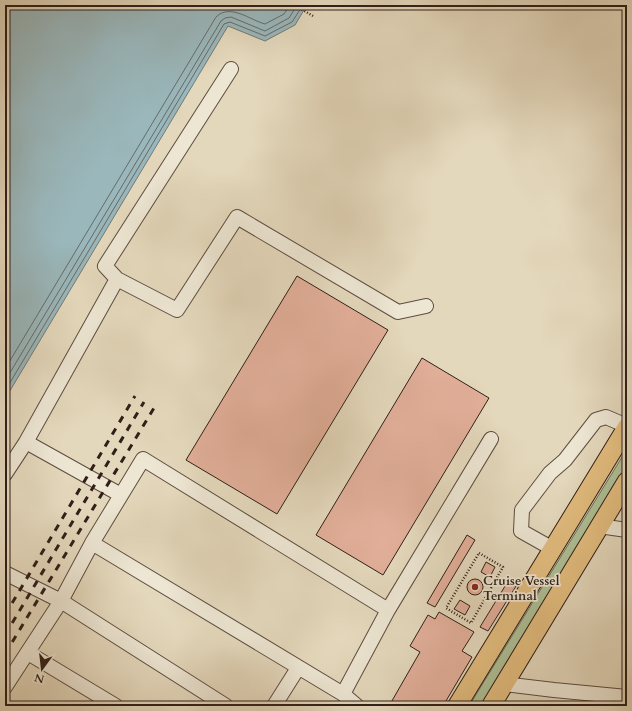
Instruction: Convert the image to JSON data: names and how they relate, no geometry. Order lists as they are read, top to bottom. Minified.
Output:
{"places":["Cruise Vessel Terminal"],"north":"bottom"}
